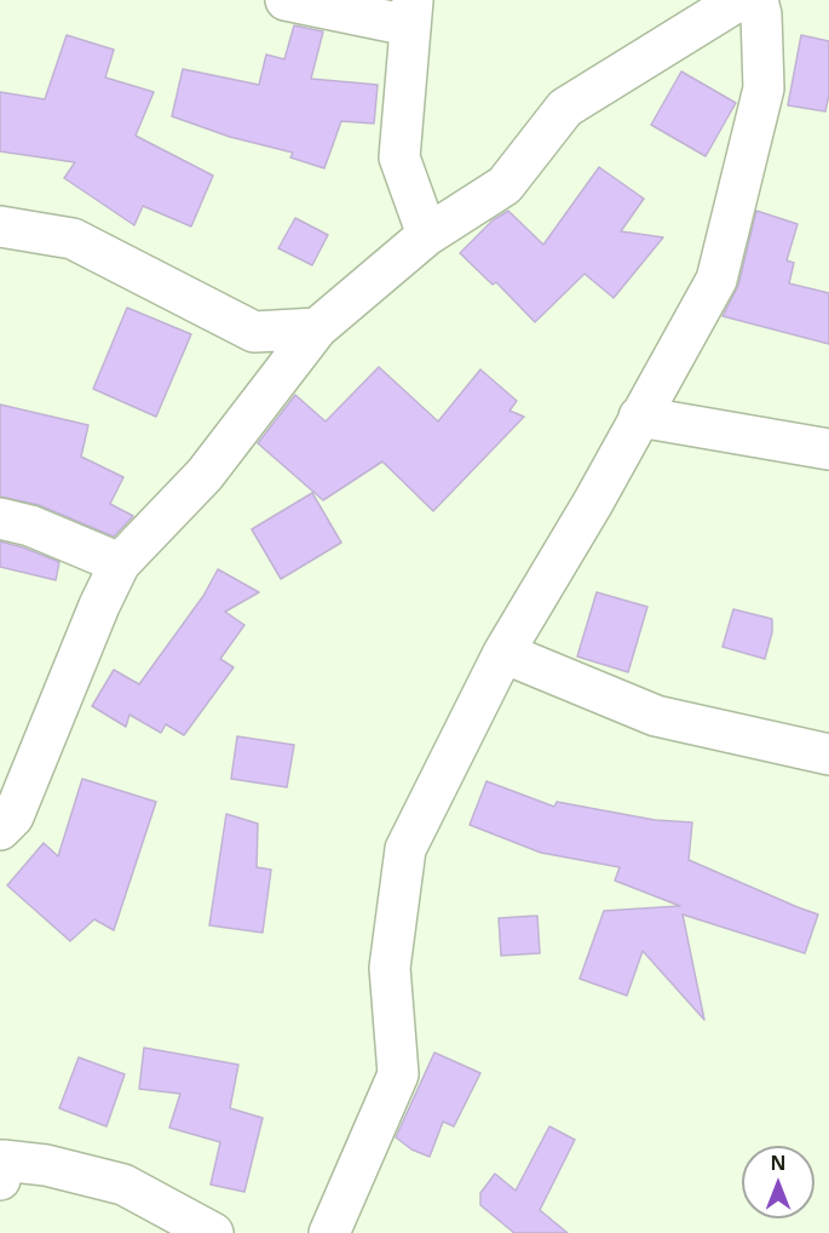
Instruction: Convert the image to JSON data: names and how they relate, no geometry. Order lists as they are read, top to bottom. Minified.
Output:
{"north":"top"}
